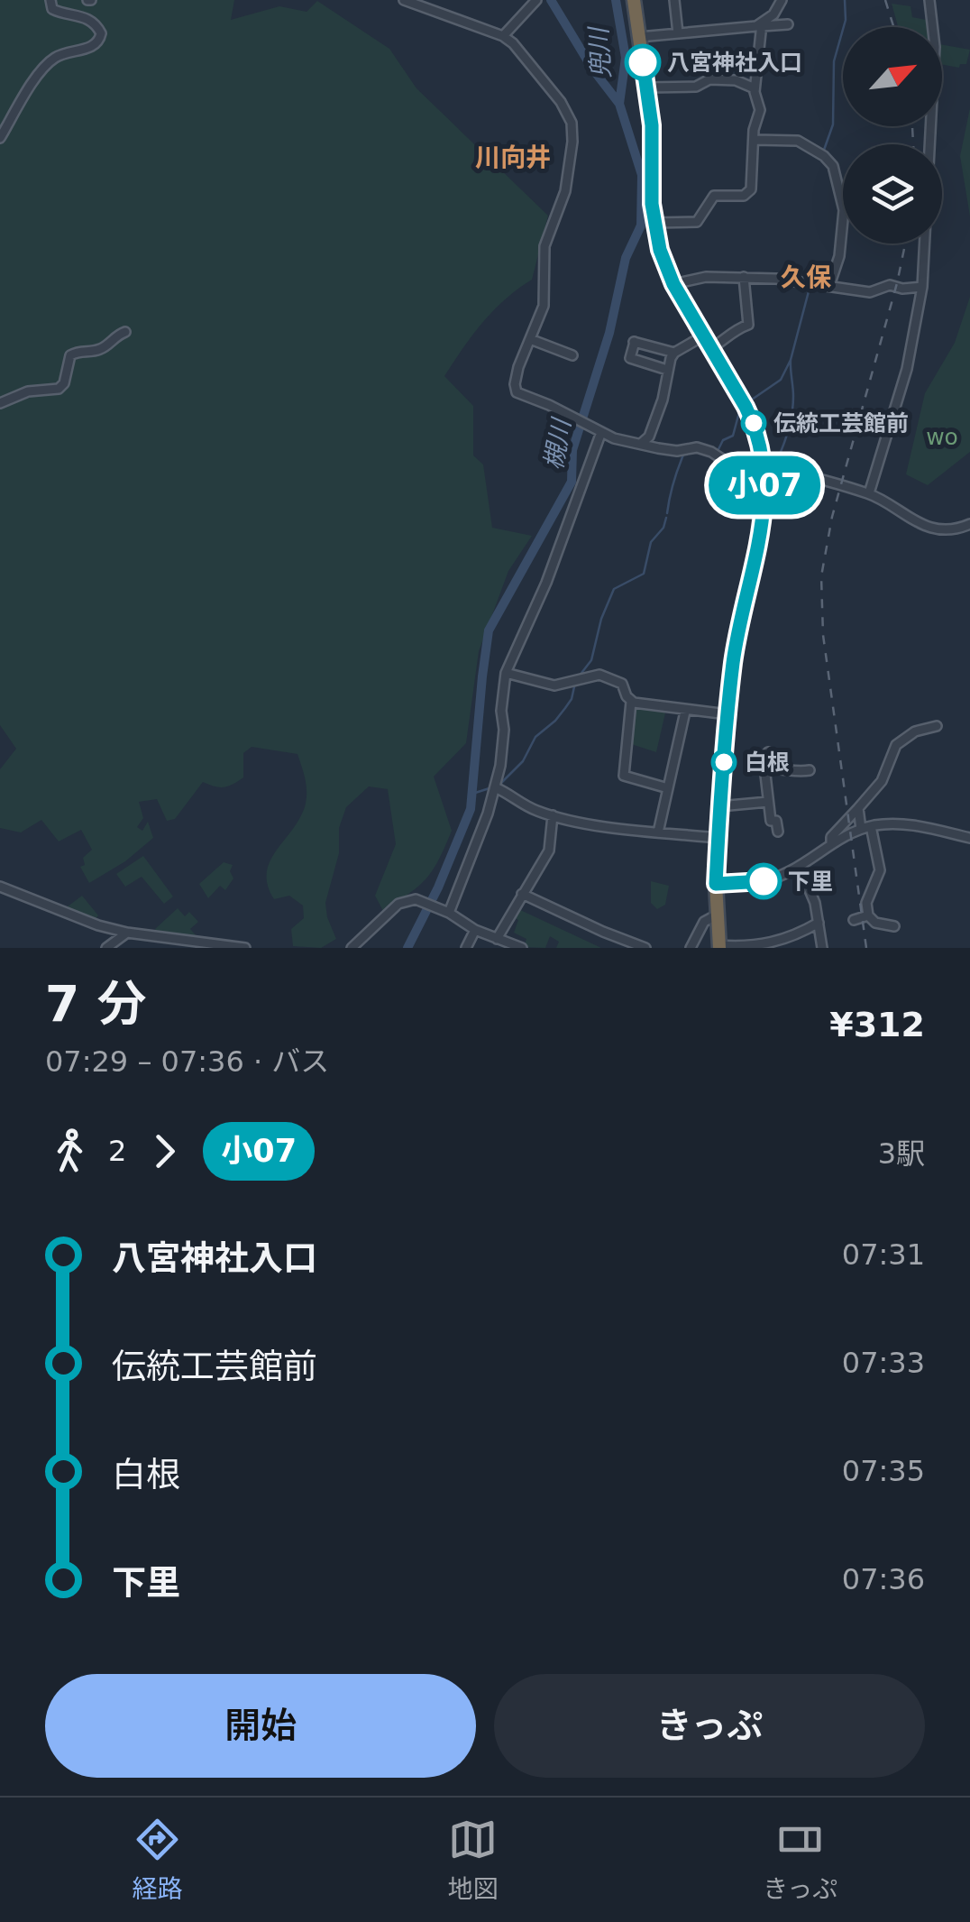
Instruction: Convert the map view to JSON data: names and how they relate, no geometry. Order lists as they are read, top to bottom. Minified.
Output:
{"districts":["川向井","久保"],"water":["兜川","槻川"],"parks":["wo"],"places":["八宮神社入口","伝統工芸館前","白根","下里"],"lines":["bus line 小07"],"north":"top right","page":{"on_map":"小07","heading":["7 分","07:29 – 07:36 · バス","¥312"],"legs":["2","小07","3駅"],"list":[{"name":"八宮神社入口","value":"07:31"},{"name":"伝統工芸館前","value":"07:33"},{"name":"白根","value":"07:35"},{"name":"下里","value":"07:36"}],"buttons":["開始","きっぷ"],"tabs":["経路","地図","きっぷ"]}}
